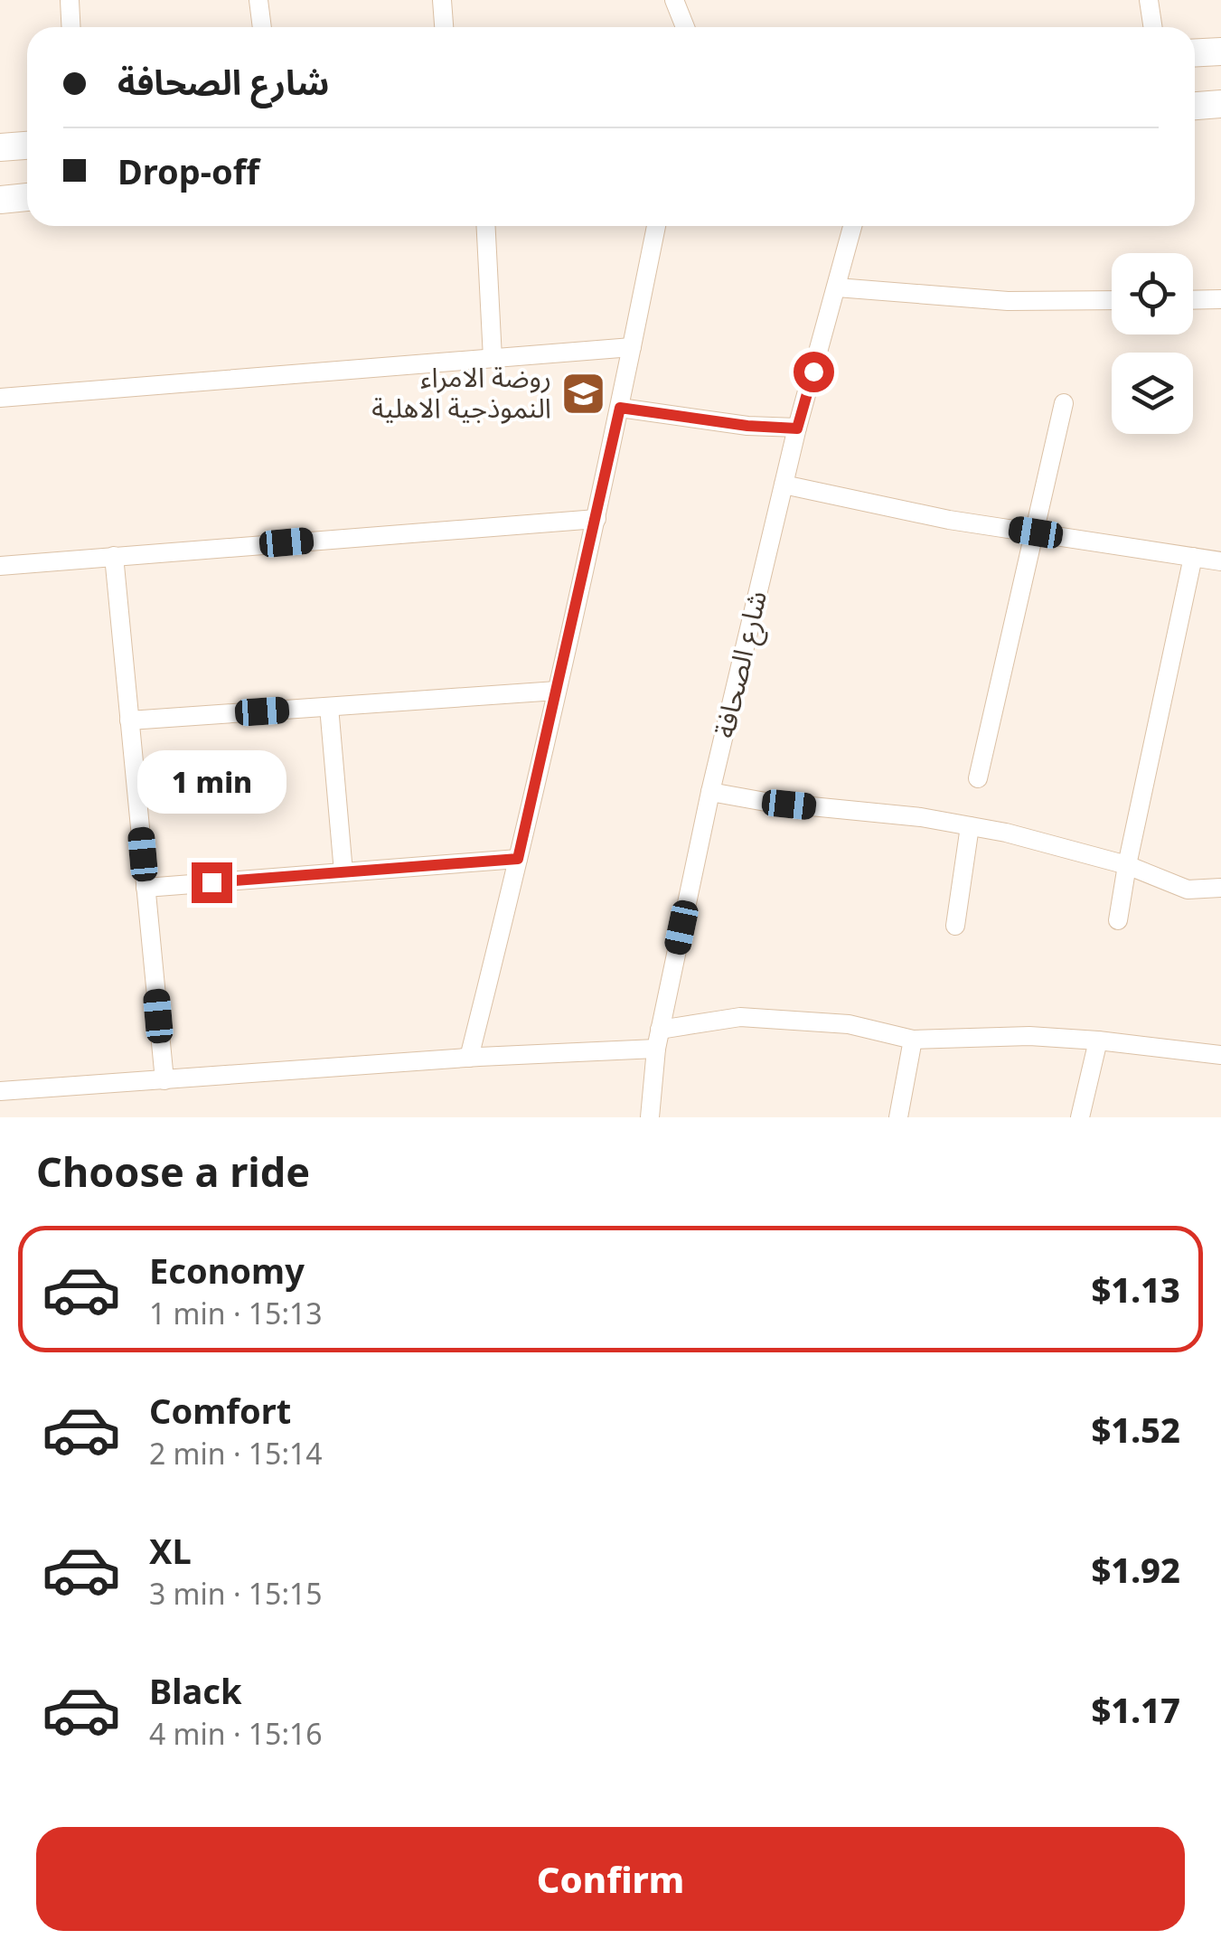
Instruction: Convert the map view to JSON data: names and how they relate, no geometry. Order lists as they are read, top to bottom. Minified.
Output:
{"streets":{"street":["شارع الصحافة"]},"places":{"school or university":["روضة الامراء النموذجية الاهلية"]},"page":{"banner":["شارع الصحافة","Drop-off"],"bubble":"1 min","heading":"Choose a ride","list":[{"name":"Economy","note":"1 min · 15:13","value":"$1.13"},{"name":"Comfort","note":"2 min · 15:14","value":"$1.52"},{"name":"XL","note":"3 min · 15:15","value":"$1.92"},{"name":"Black","note":"4 min · 15:16","value":"$1.17"}],"buttons":"Confirm"}}
